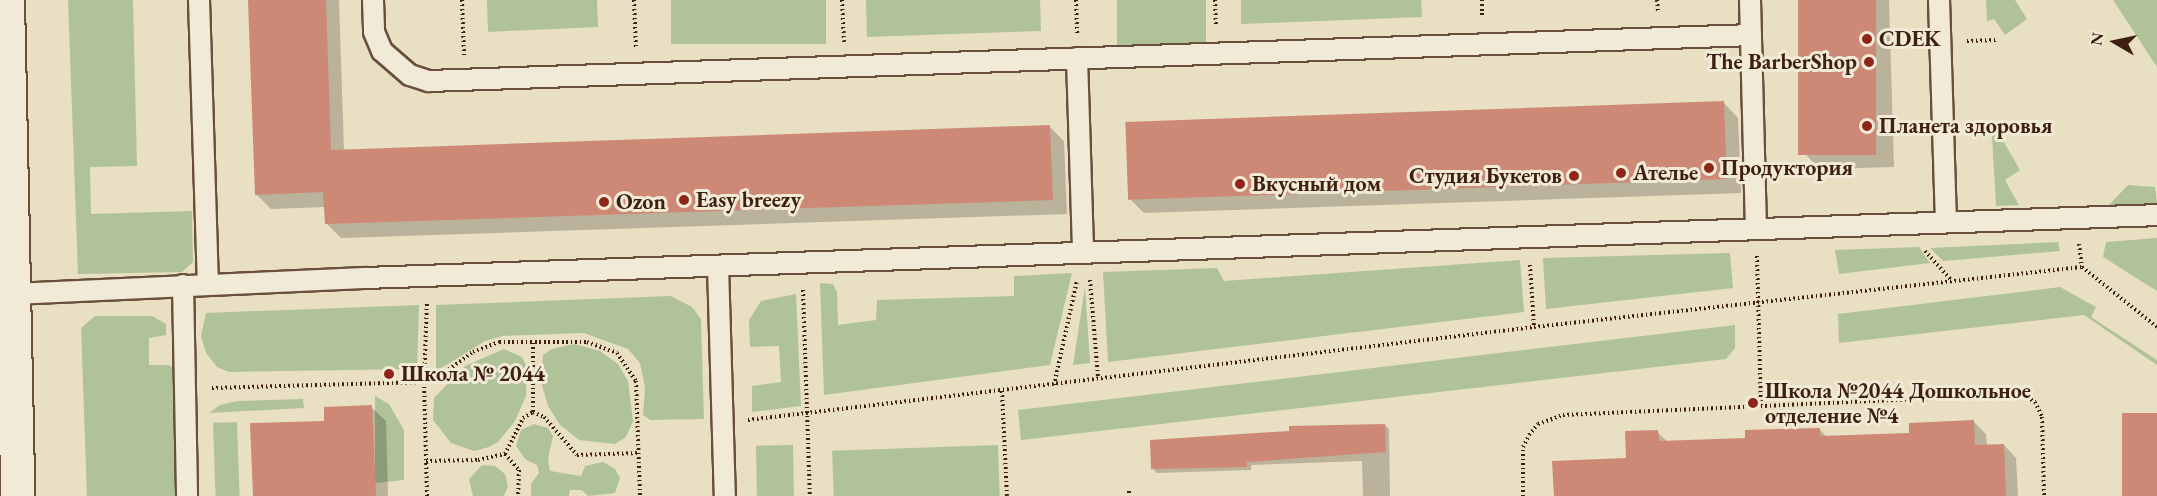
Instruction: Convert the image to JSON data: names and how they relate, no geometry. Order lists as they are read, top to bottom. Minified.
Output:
{"places":["CDEK","The BarberShop","Планета здоровья","Продуктория","Ателье","Студия Букетов","Вкусный дом","Easy breezy","Ozon","Школа № 2044","Школа №2044 Дошкольное отделение №4"],"north":"left"}
